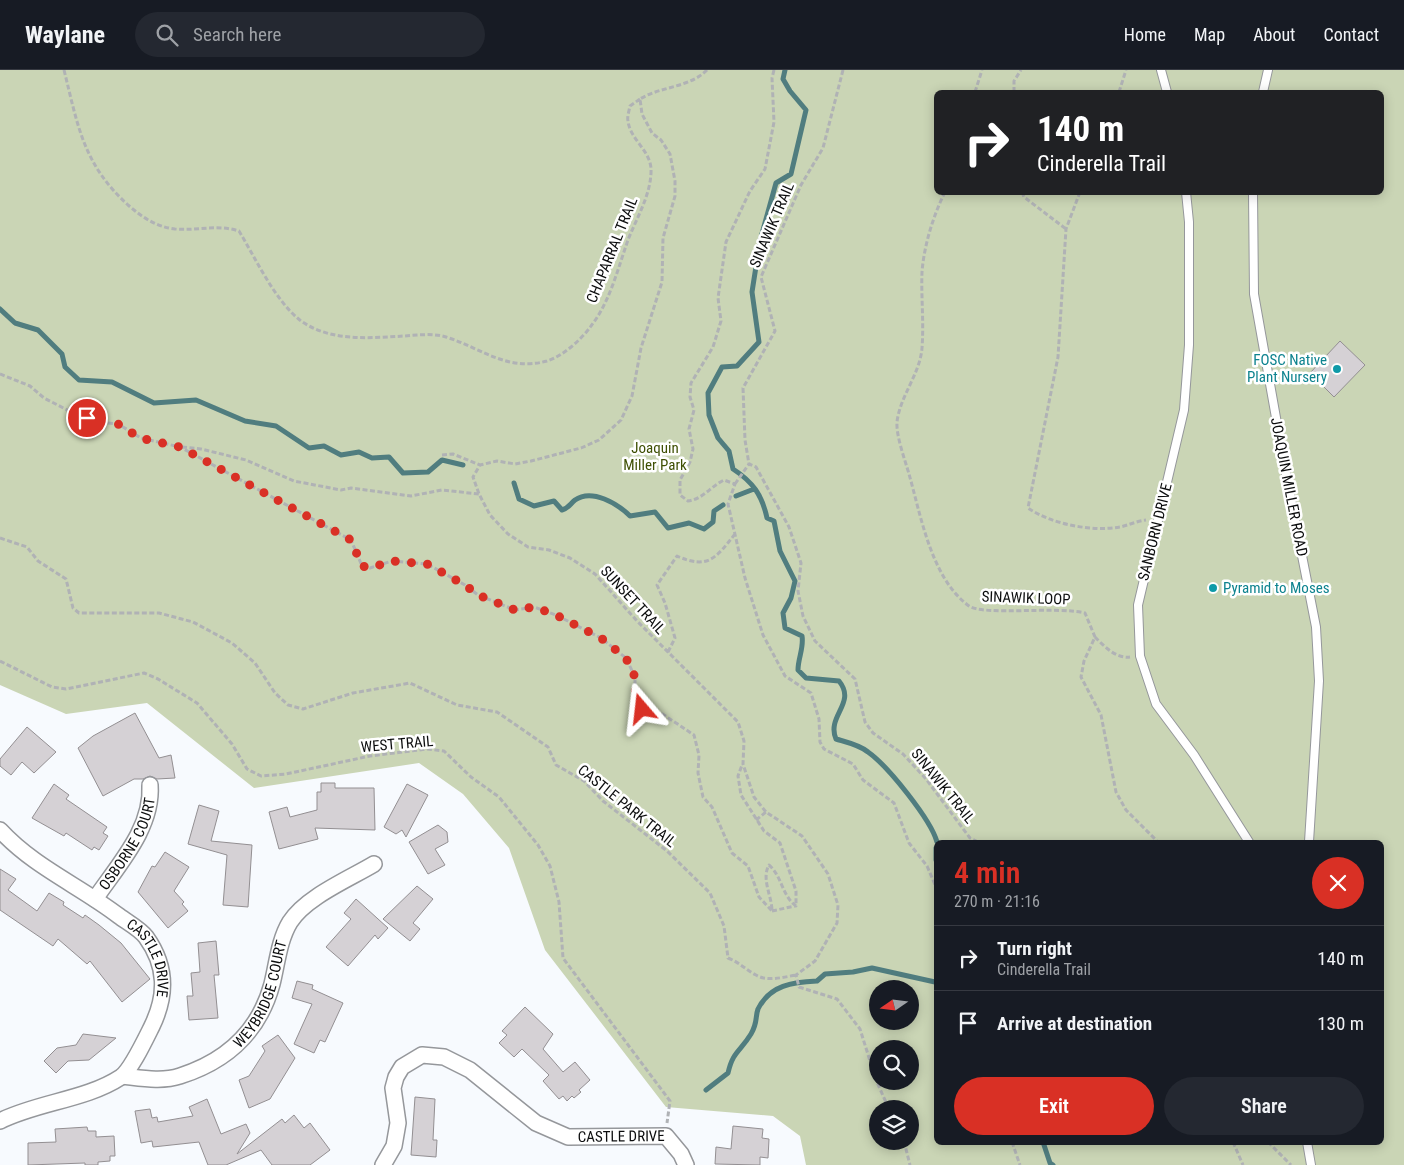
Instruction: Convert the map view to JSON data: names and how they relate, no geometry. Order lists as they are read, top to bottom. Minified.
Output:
{"streets":{"street":["OSBORNE COURT","CASTLE DRIVE","WEYBRIDGE COURT"],"lane":["JOAQUIN MILLER ROAD","SANBORN DRIVE"],"path":["SINAWIK TRAIL","CHAPARRAL TRAIL","SINAWIK LOOP","SUNSET TRAIL","WEST TRAIL","CASTLE PARK TRAIL"]},"crossings":[["SUNSET TRAIL","CASTLE PARK TRAIL"],["WEST TRAIL","CASTLE DRIVE"],["OSBORNE COURT","CASTLE DRIVE"],["CASTLE DRIVE","WEYBRIDGE COURT"]],"parks":["Joaquin Miller Park"],"places":["FOSC Native Plant Nursery","Pyramid to Moses"],"north":"left","page":{"header":"Waylane","search":"Search here","nav":["Home","Map","About","Contact"],"turn":["140 m","Cinderella Trail"],"heading":["4 min","270 m · 21:16"],"list":[{"name":"Turn right","note":"Cinderella Trail","value":"140 m"},{"name":"Arrive at destination","value":"130 m"}],"buttons":["Exit","Share"]}}
